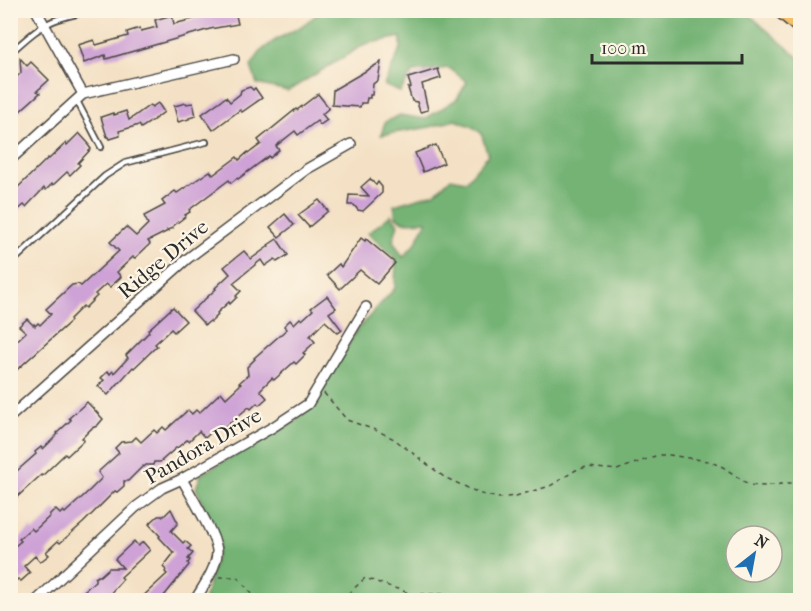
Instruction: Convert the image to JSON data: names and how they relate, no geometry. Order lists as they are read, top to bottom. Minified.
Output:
{"streets":{"street":["Ridge Drive","Pandora Drive"]},"scale_bar":"100 m","north":"top right"}
